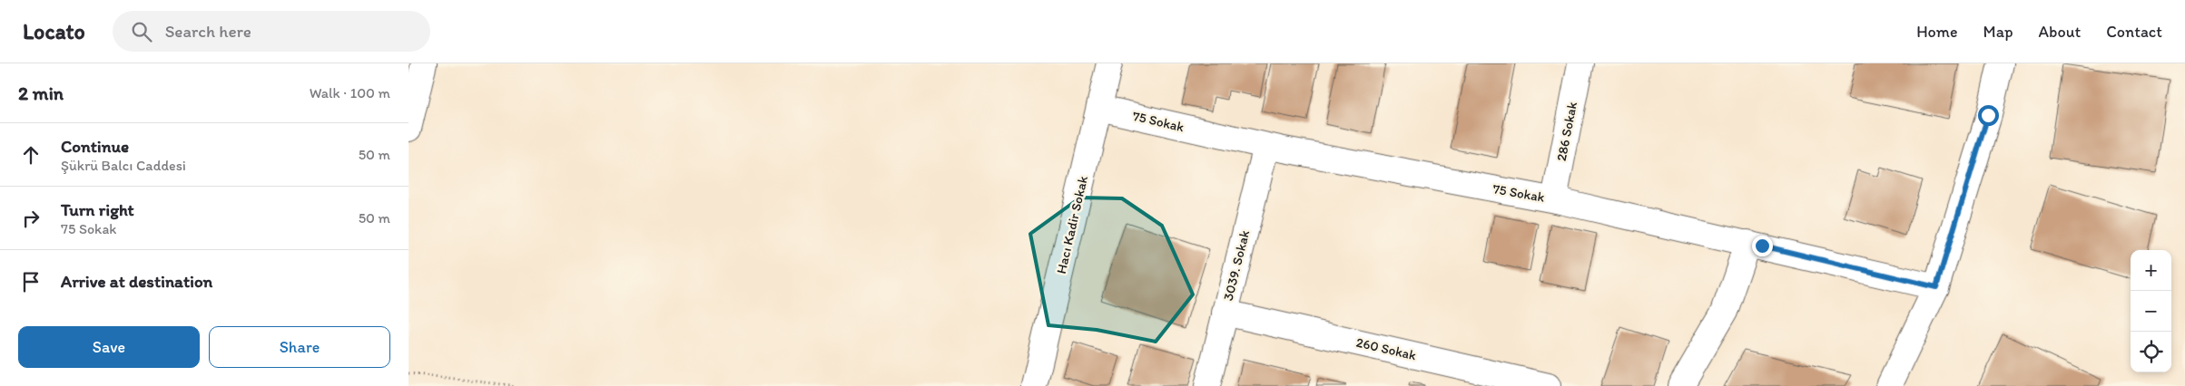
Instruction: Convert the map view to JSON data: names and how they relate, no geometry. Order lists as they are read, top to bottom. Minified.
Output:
{"streets":{"street":["75 Sokak","286 Sokak","Hacı Kadir Sokak","3039. Sokak","260 Sokak"]},"crossings":[["75 Sokak","286 Sokak"],["75 Sokak","Hacı Kadir Sokak"],["75 Sokak","3039. Sokak"],["3039. Sokak","260 Sokak"]],"page":{"header":"Locato","search":"Search here","nav":["Home","Map","About","Contact"],"heading":["2 min","Walk · 100 m"],"list":[["Continue","Şükrü Balcı Caddesi","50 m"],["Turn right","75 Sokak","50 m"],"Arrive at destination"],"map_buttons":["+","−"],"buttons":["Save","Share"]}}
